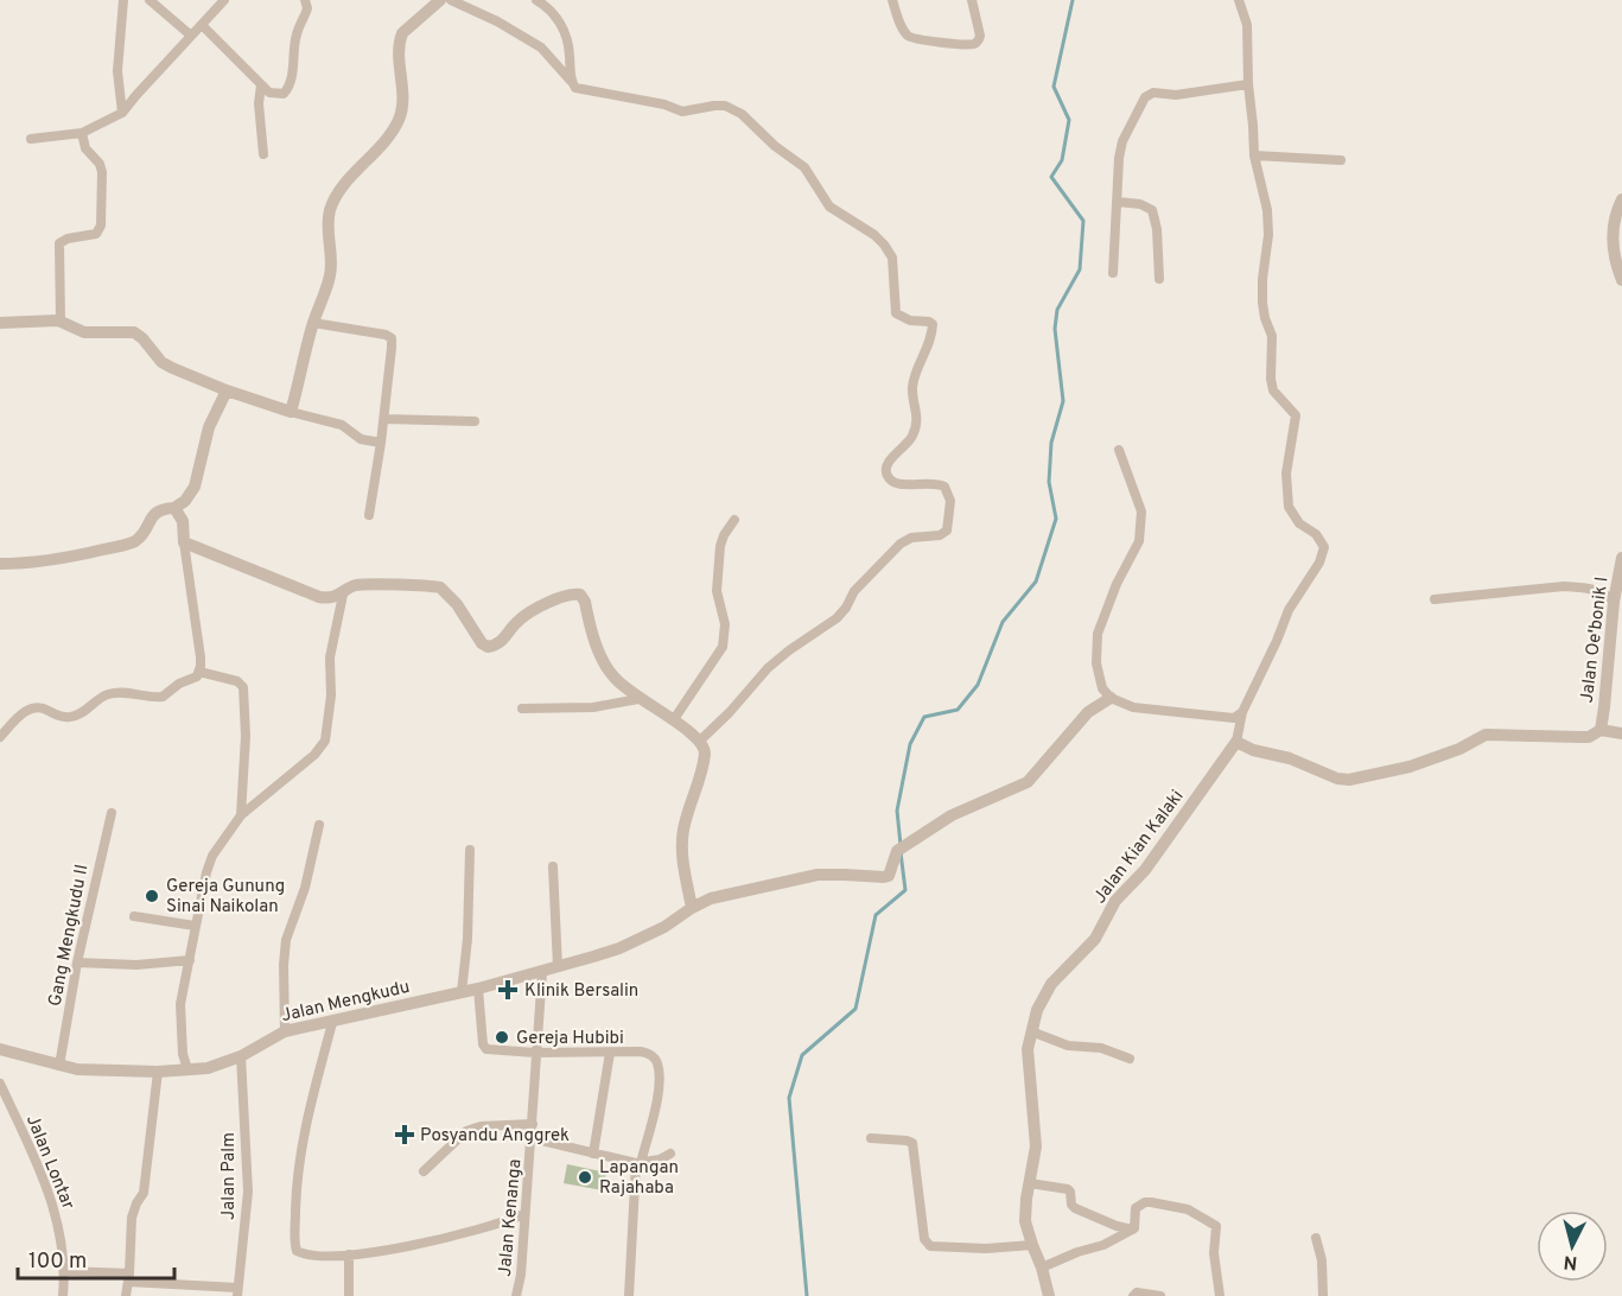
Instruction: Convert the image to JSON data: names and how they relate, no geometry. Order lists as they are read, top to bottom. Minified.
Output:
{"streets":{"street":["Jalan Oe'bonik I","Jalan Kian Kalaki","Gang Mengkudu II","Jalan Mengkudu","Jalan Lontar","Jalan Palm","Jalan Kenanga"]},"crossings":[["Jalan Oe'bonik I","Jalan Kian Kalaki"],["Gang Mengkudu II","Jalan Mengkudu"],["Jalan Mengkudu","Jalan Palm"],["Jalan Mengkudu","Jalan Kenanga"]],"places":{"other":["Gereja Gunung Sinai Naikolan","Gereja Hubibi","Lapangan Rajahaba"],"health":["Klinik Bersalin","Posyandu Anggrek"]},"scale_bar":"100 m","north":"bottom"}
